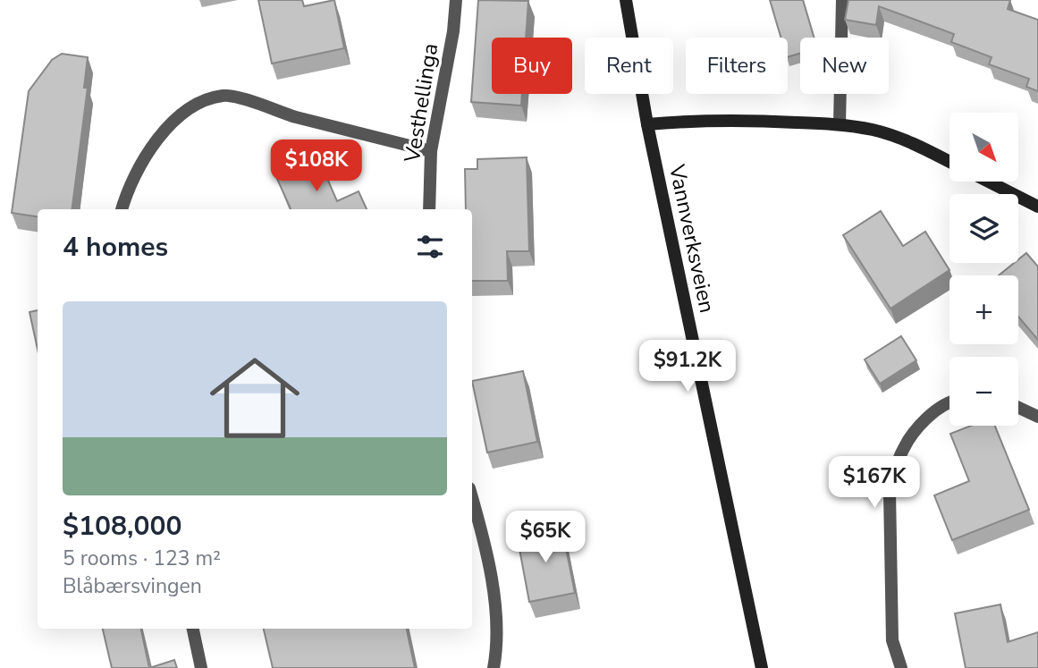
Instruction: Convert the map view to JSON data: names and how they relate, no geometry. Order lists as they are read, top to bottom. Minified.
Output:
{"streets":{"main road":["Vannverksveien"],"street":["Vesthellinga"]},"north":"bottom right","page":{"chip":["Buy","Rent","Filters","New"],"map_buttons":["+","−"],"price":["$108K","$91.2K","$167K","$65K"],"heading":"4 homes","list":[{"name":"$108,000","note":"5 rooms · 123 m² · Blåbærsvingen"}]}}
